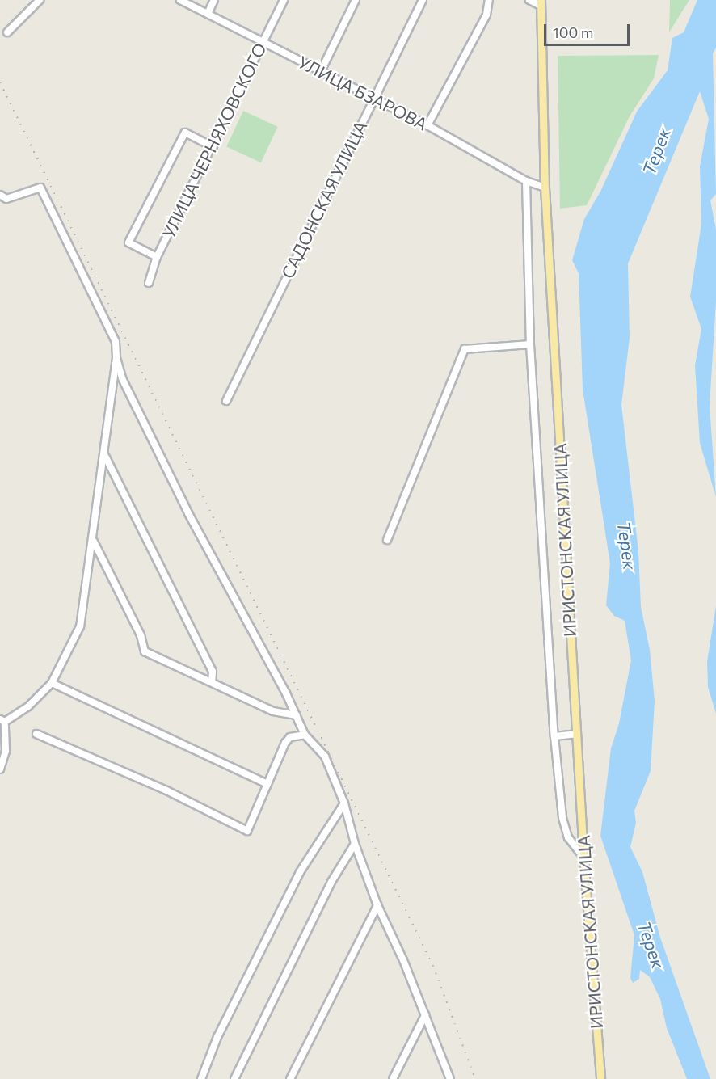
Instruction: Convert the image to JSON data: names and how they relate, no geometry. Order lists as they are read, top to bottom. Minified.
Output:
{"streets":{"main road":["ИРИСТОНСКАЯ УЛИЦА"],"street":["УЛИЦА БЗАРОВА","УЛИЦА ЧЕРНЯХОВСКОГО","САДОНСКАЯ УЛИЦА"]},"crossings":[["УЛИЦА БЗАРОВА","УЛИЦА ЧЕРНЯХОВСКОГО"],["УЛИЦА БЗАРОВА","САДОНСКАЯ УЛИЦА"],["УЛИЦА БЗАРОВА","ИРИСТОНСКАЯ УЛИЦА"]],"water":["Терек"],"scale_bar":"100 m"}
